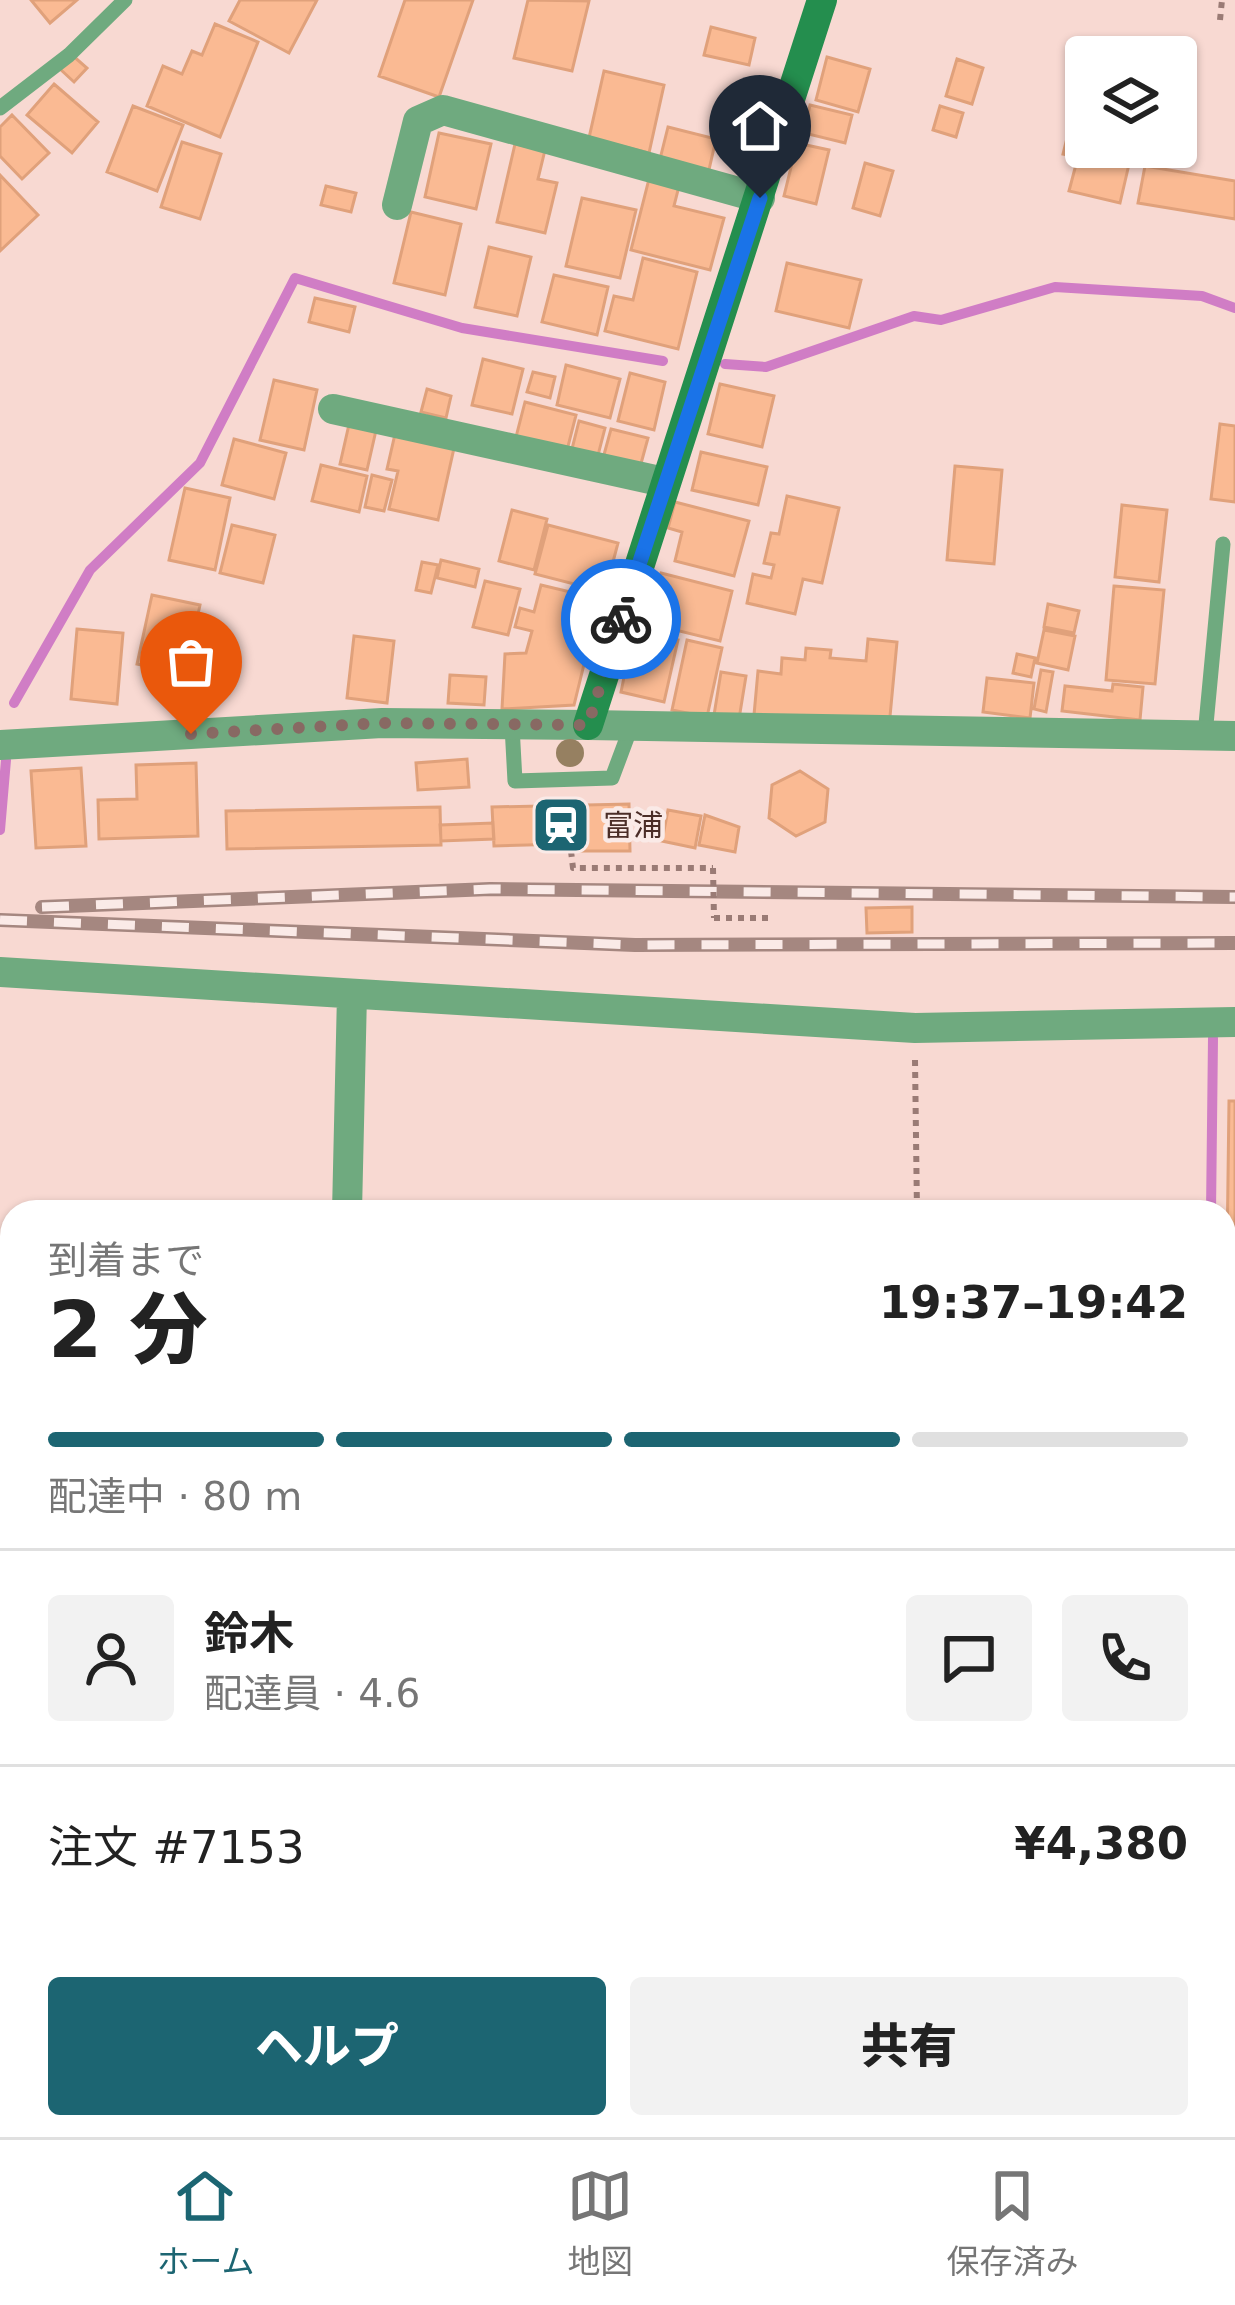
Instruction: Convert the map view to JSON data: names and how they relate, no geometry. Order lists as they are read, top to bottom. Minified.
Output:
{"places":{"station":["富浦"]},"page":{"heading":["2 分","到着まで","19:37–19:42"],"panel":["鈴木","配達員 · 4.6","注文 #7153","¥4,380"],"bar":"配達中 · 80 m","buttons":["ヘルプ","共有"],"tabs":["ホーム","地図","保存済み"]}}
